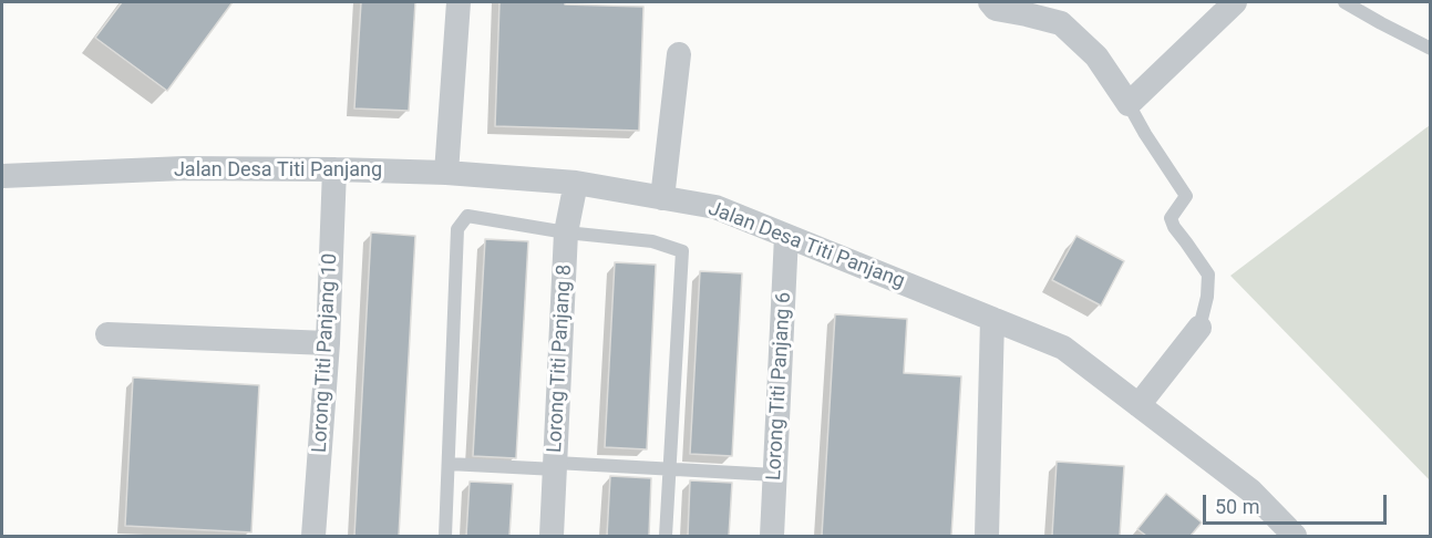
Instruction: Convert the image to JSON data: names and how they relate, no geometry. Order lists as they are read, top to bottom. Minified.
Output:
{"streets":{"street":["Jalan Desa Titi Panjang","Lorong Titi Panjang 10","Lorong Titi Panjang 8","Lorong Titi Panjang 6"]},"crossings":[["Jalan Desa Titi Panjang","Lorong Titi Panjang 10"],["Jalan Desa Titi Panjang","Lorong Titi Panjang 8"],["Jalan Desa Titi Panjang","Lorong Titi Panjang 6"]],"scale_bar":"50 m"}
